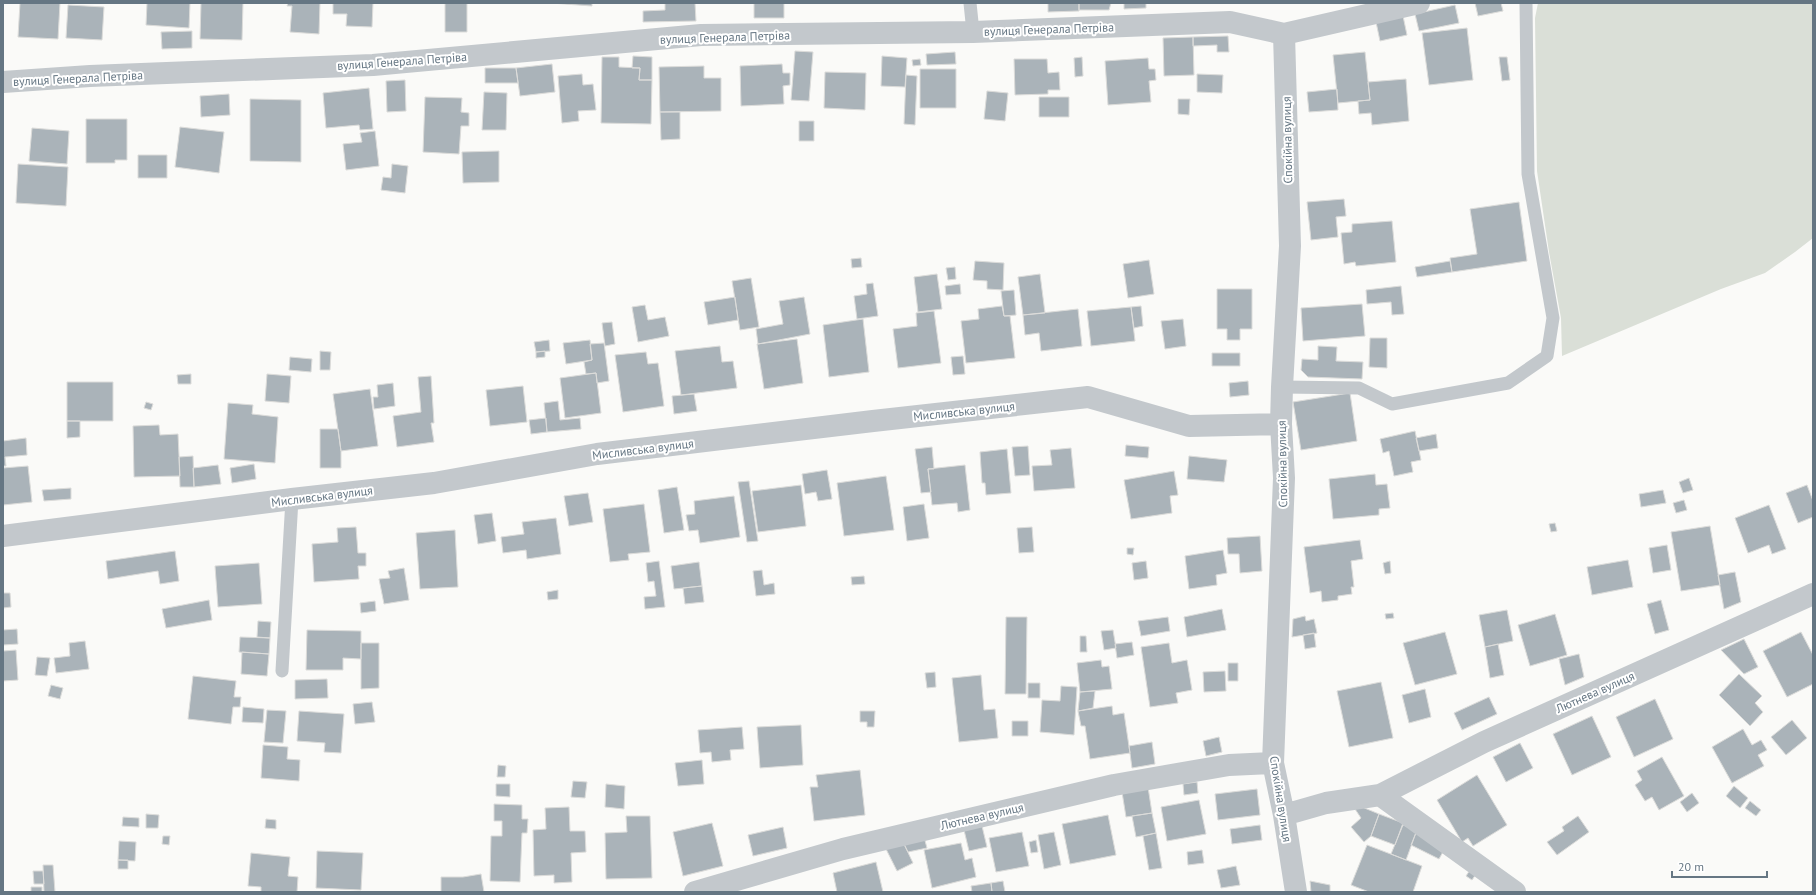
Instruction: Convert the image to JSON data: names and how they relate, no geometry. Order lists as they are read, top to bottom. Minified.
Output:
{"streets":{"street":["вулиця Генерала Петріва","Спокійна вулиця","Мисливська вулиця","Лютнева вулиця"]},"crossings":[["вулиця Генерала Петріва","Спокійна вулиця"],["Спокійна вулиця","Мисливська вулиця"],["Спокійна вулиця","Лютнева вулиця"]],"scale_bar":"20 m"}
